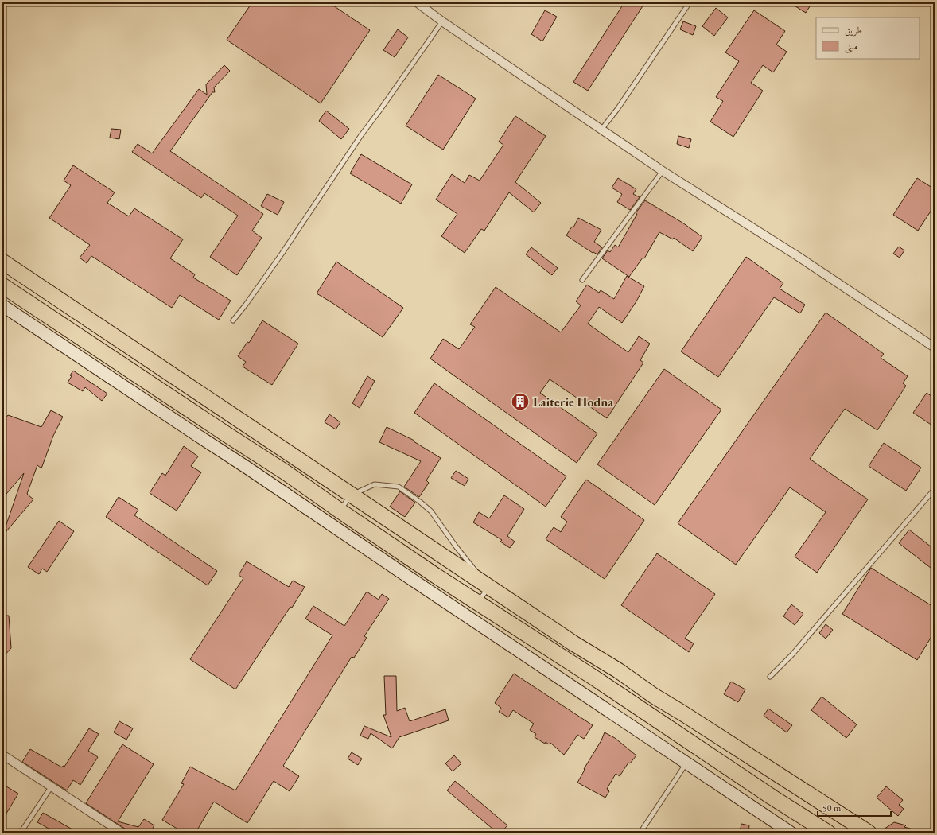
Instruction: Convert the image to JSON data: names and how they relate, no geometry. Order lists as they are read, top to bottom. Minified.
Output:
{"places":{"building":["Laiterie Hodna"]},"legend":["طريق","مبنى"],"scale_bar":"50 m"}
